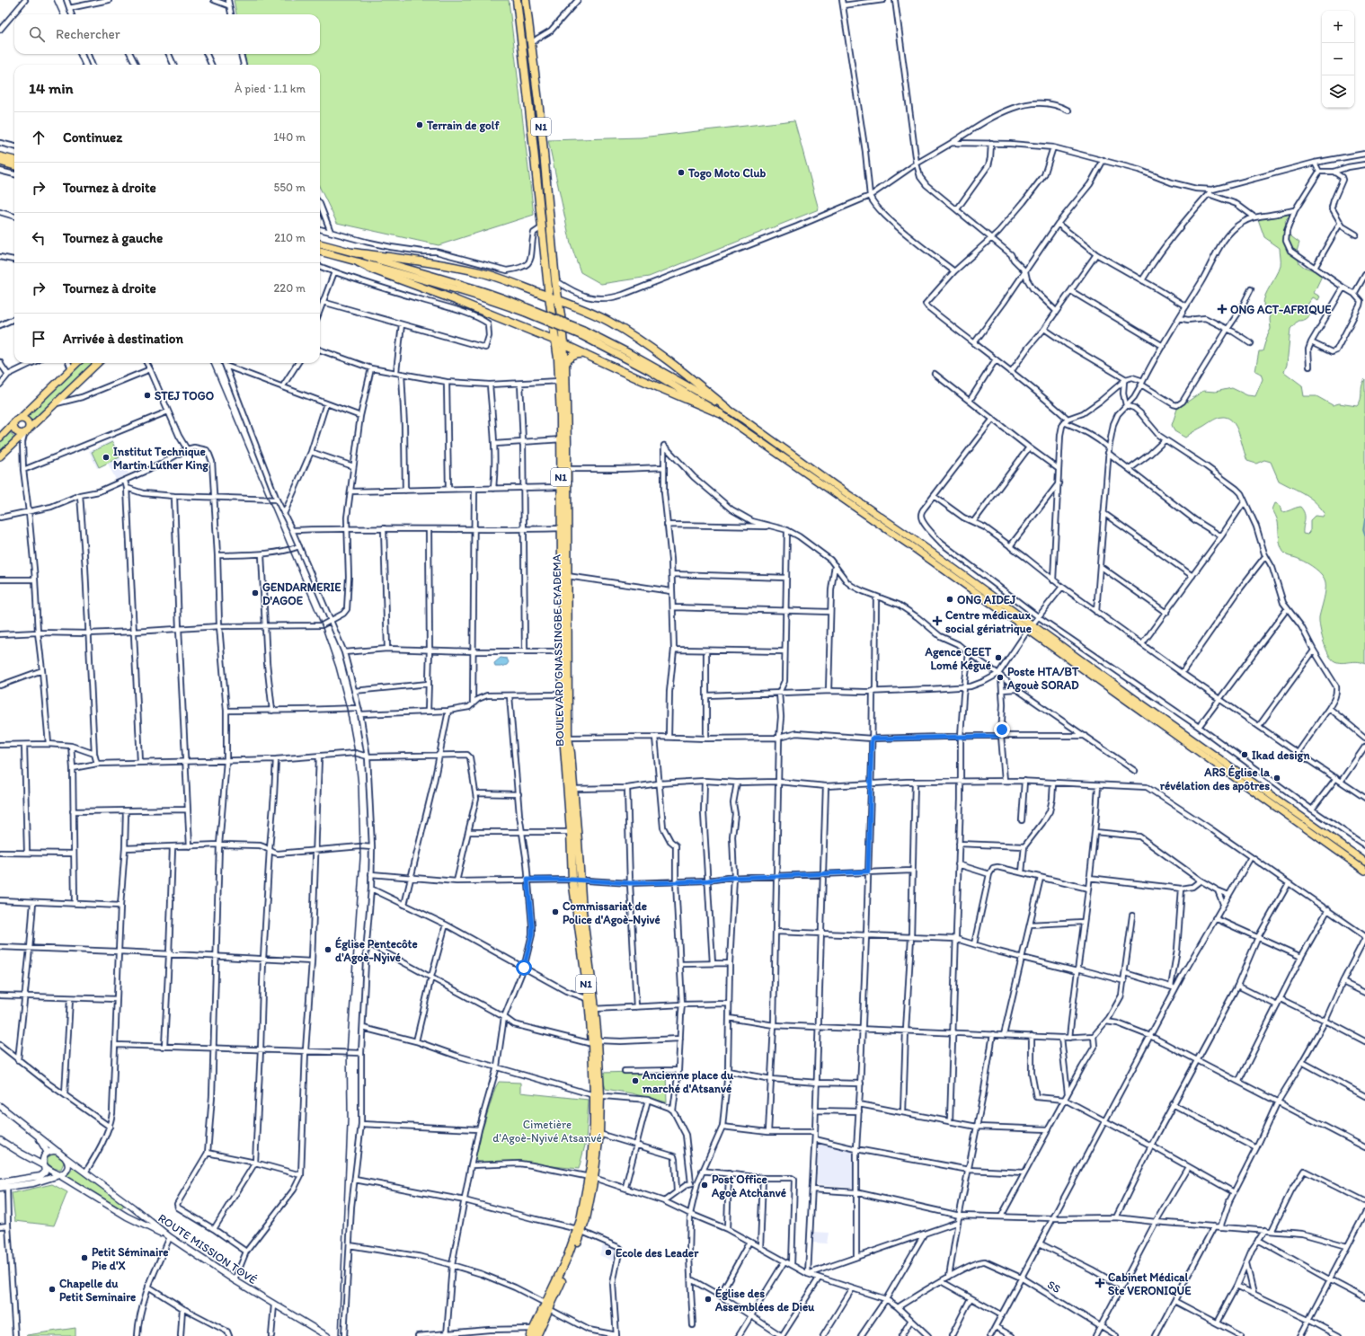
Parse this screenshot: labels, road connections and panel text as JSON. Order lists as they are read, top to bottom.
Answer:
{
  "streets": {
    "highway": ["N1", "BOULEVARD GNASSINGBE EYADEMA"],
    "street": ["ROUTE MISSION TOVÉ", "SS"]
  },
  "crossings": [
    ["N1", "BOULEVARD GNASSINGBE EYADEMA"]
  ],
  "parks": ["Cimetière d'Agoè-Nyivé Atsanvé"],
  "places": {
    "other": [
      "Terrain de golf",
      "Togo Moto Club",
      "STEJ TOGO",
      "Institut Technique Martin Luther King",
      "GENDARMERIE D'AGOE",
      "ONG AIDEJ",
      "Agence CEET Lomé Kégué",
      "Poste HTA/BT Agouè SORAD",
      "Ikad design",
      "ARS Église la révélation des apôtres",
      "Commissariat de Police d'Agoè-Nyivé",
      "Église Pentecôte d'Agoè-Nyivé",
      "Ancienne place du marché d'Atsanvé",
      "Post Office Agoè Atchanvé",
      "Ecole des Leader",
      "Petit Séminaire Pie d'X",
      "Chapelle du Petit Seminaire",
      "Église des Assemblées de Dieu"
    ],
    "health": ["ONG ACT-AFRIQUE", "Centre médicaux social gériatrique", "Cabinet Médical Ste VERONIQUE"]
  },
  "page": {
    "map_buttons": ["+", "−"],
    "search": "Rechercher",
    "heading": ["14 min", "À pied · 1.1 km"],
    "list": [
      ["Continuez", "140 m"],
      ["Tournez à droite", "550 m"],
      ["Tournez à gauche", "210 m"],
      ["Tournez à droite", "220 m"],
      "Arrivée à destination"
    ]
  }
}
